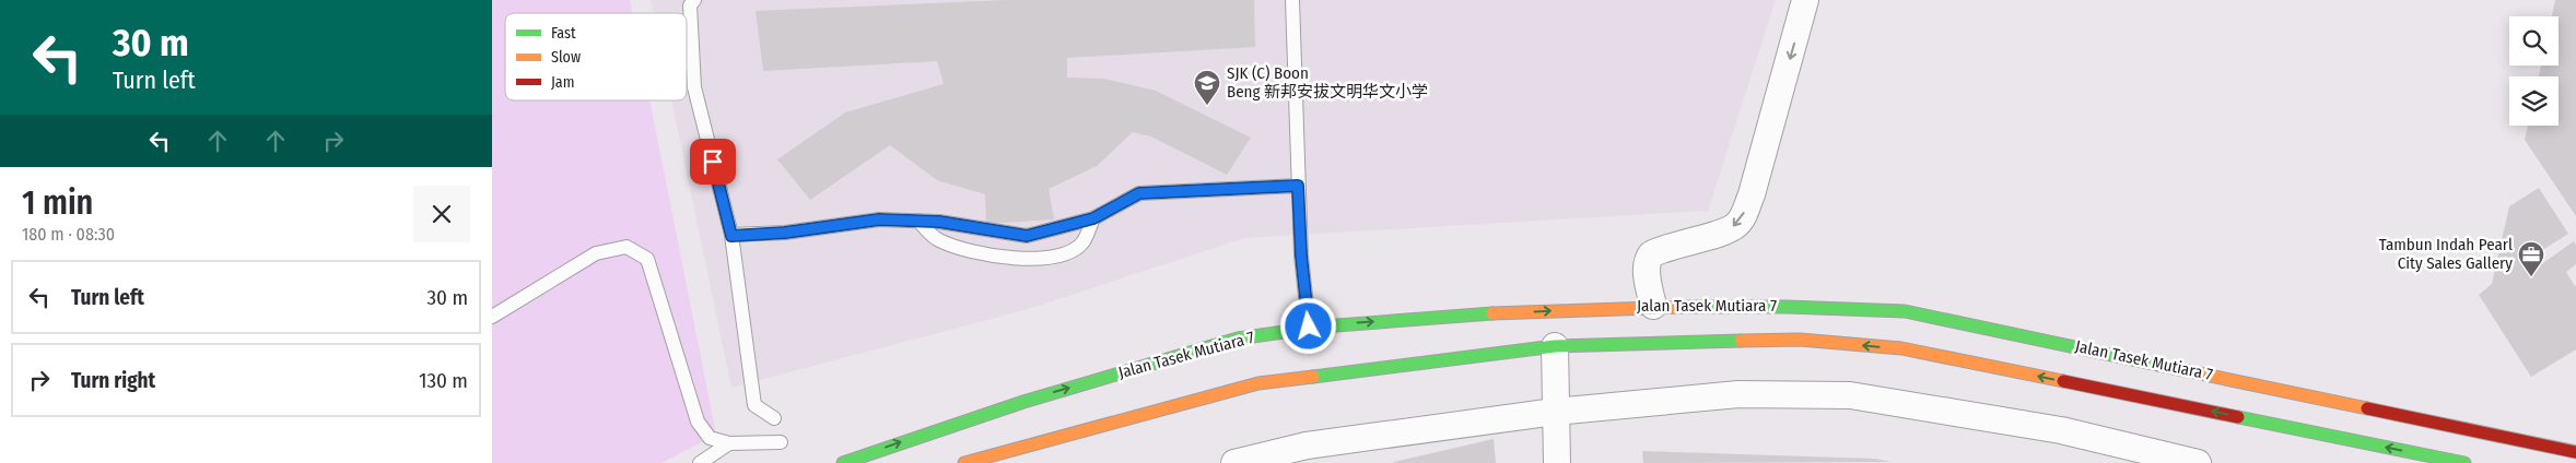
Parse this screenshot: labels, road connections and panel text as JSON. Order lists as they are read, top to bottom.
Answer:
{
  "streets": {
    "street": ["Jalan Tasek Mutiara 7"]
  },
  "places": {
    "school or university": ["SJK (C) Boon Beng 新邦安拔文明华文小学"],
    "office": ["Tambun Indah Pearl City Sales Gallery"]
  },
  "legend": ["Fast", "Slow", "Jam"],
  "page": {
    "turn": ["30 m", "Turn left"],
    "heading": ["1 min", "180 m · 08:30"],
    "list": [
      {
        "name": "Turn left",
        "value": "30 m"
      },
      {
        "name": "Turn right",
        "value": "130 m"
      }
    ]
  }
}
